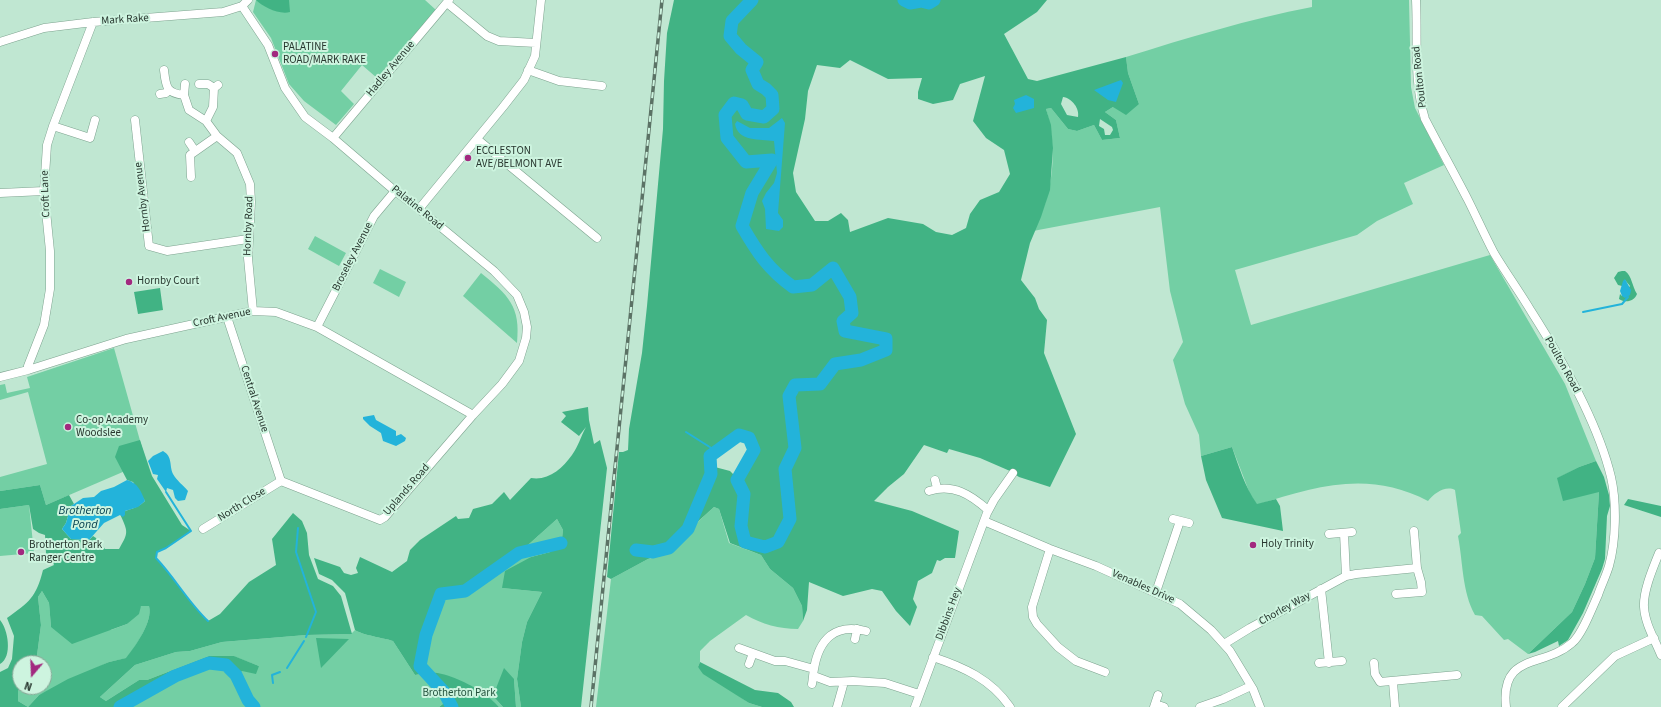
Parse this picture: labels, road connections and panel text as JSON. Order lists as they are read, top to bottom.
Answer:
{
  "streets": {
    "street": [
      "Mark Rake",
      "Hadley Avenue",
      "Poulton Road",
      "Croft Lane",
      "Hornby Avenue",
      "Palatine Road",
      "Hornby Road",
      "Broseley Avenue",
      "Croft Avenue",
      "Central Avenue",
      "Uplands Road",
      "North Close",
      "Venables Drive",
      "Chorley Way",
      "Dibbins Hey"
    ]
  },
  "crossings": [
    ["Mark Rake", "Croft Lane"],
    ["Mark Rake", "Palatine Road"],
    ["Hadley Avenue", "Palatine Road"],
    ["Croft Lane", "Croft Avenue"],
    ["Hornby Avenue", "Hornby Road"],
    ["Palatine Road", "Broseley Avenue"],
    ["Palatine Road", "Croft Avenue"],
    ["Palatine Road", "Uplands Road"],
    ["Hornby Road", "Croft Avenue"],
    ["Broseley Avenue", "Croft Avenue"],
    ["Croft Avenue", "Central Avenue"],
    ["Croft Avenue", "Uplands Road"],
    ["Central Avenue", "Uplands Road"],
    ["Central Avenue", "North Close"],
    ["Uplands Road", "North Close"],
    ["Venables Drive", "Chorley Way"],
    ["Venables Drive", "Dibbins Hey"]
  ],
  "water": ["Brotherton Pond"],
  "parks": ["Brotherton Park"],
  "places": [
    "PALATINE ROAD/MARK RAKE",
    "ECCLESTON AVE/BELMONT AVE",
    "Hornby Court",
    "Co-op Academy Woodslee",
    "Holy Trinity",
    "Brotherton Park Ranger Centre"
  ],
  "north": "bottom"
}
